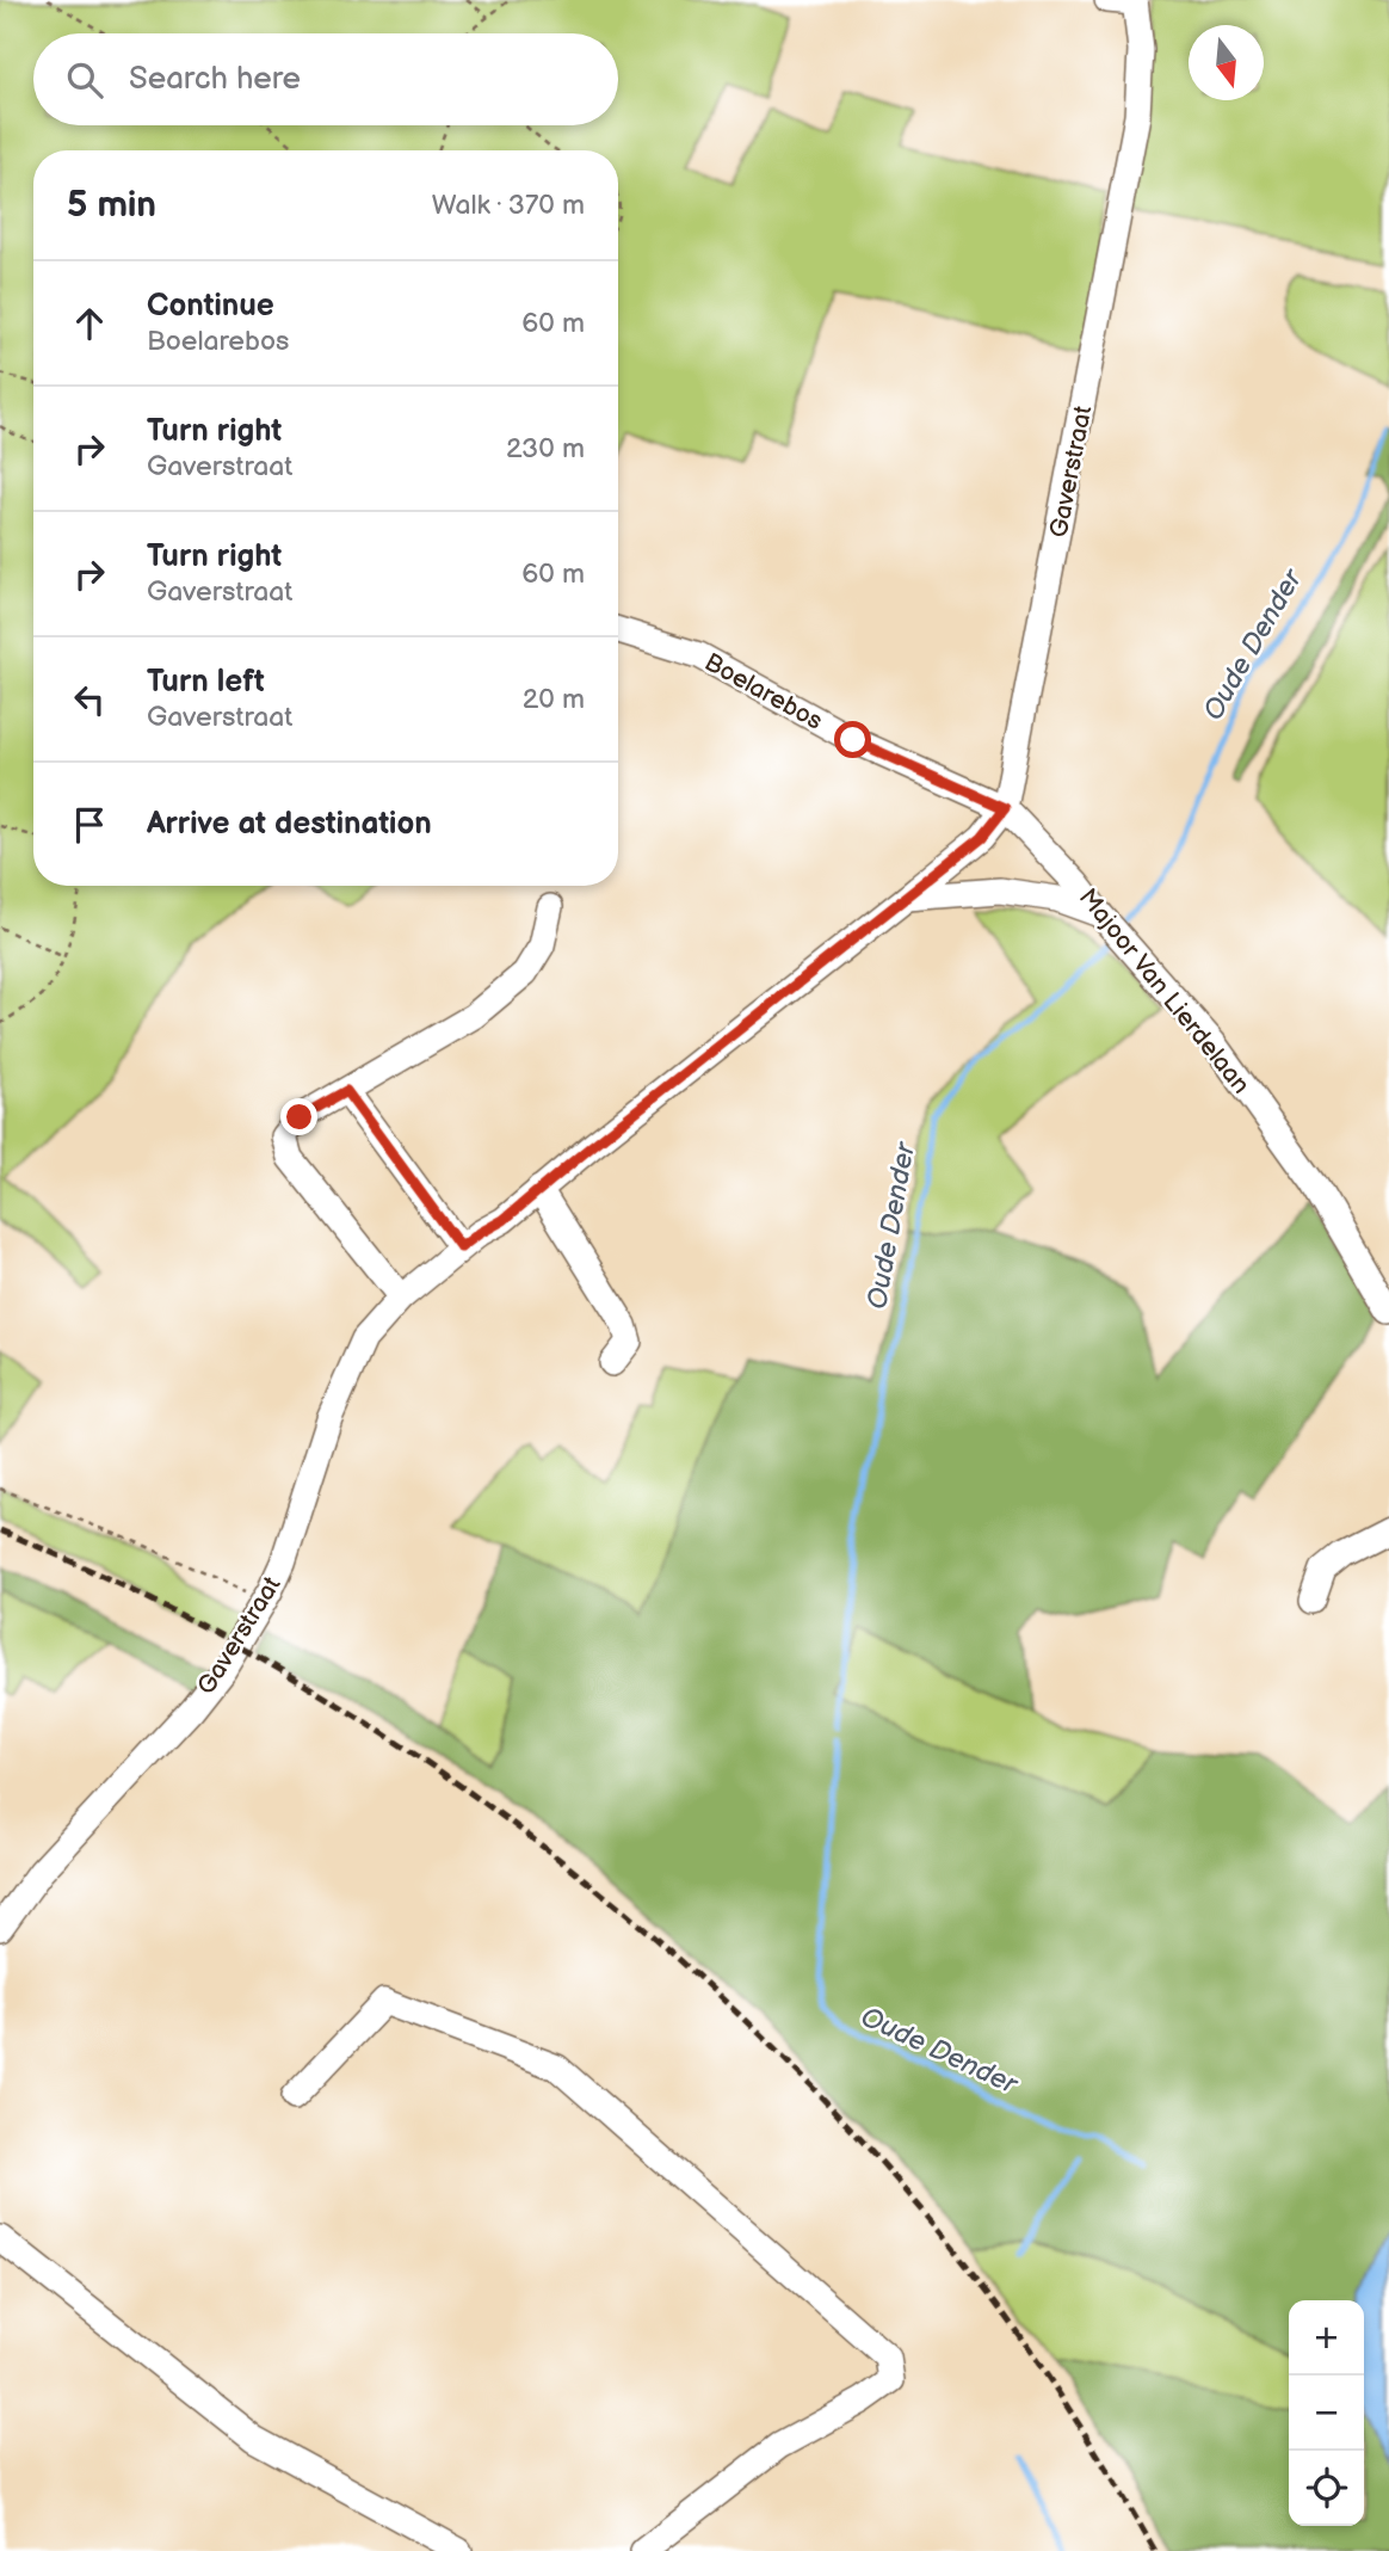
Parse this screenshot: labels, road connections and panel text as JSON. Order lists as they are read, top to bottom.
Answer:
{
  "streets": {
    "street": ["Gaverstraat", "Boelarebos", "Majoor Van Lierdelaan"]
  },
  "crossings": [
    ["Gaverstraat", "Boelarebos"],
    ["Gaverstraat", "Majoor Van Lierdelaan"],
    ["Boelarebos", "Majoor Van Lierdelaan"]
  ],
  "water": ["Oude Dender"],
  "north": "bottom",
  "page": {
    "search": "Search here",
    "heading": ["5 min", "Walk · 370 m"],
    "list": [
      ["Continue", "Boelarebos", "60 m"],
      ["Turn right", "Gaverstraat", "230 m"],
      ["Turn right", "Gaverstraat", "60 m"],
      ["Turn left", "Gaverstraat", "20 m"],
      "Arrive at destination"
    ],
    "map_buttons": ["+", "−"]
  }
}
